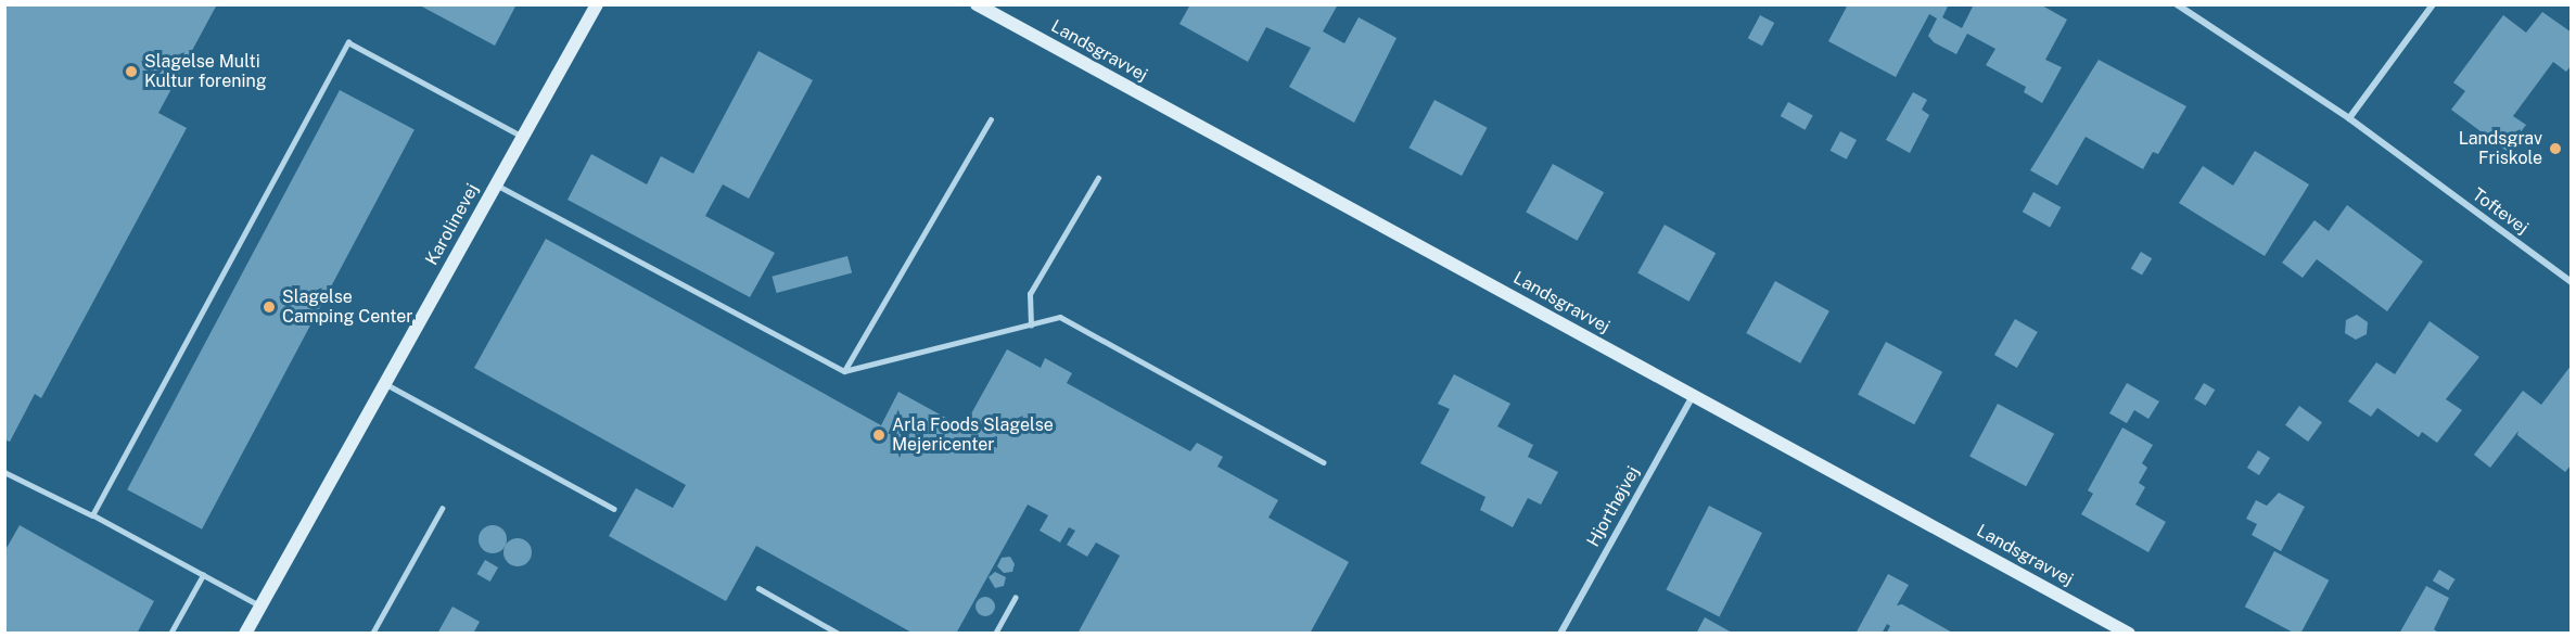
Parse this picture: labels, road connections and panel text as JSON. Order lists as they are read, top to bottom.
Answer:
{
  "streets": {
    "street": [
      "Landsgravvej",
      "Toftevej",
      "Karolinevej",
      "Hjorthøjvej"
    ]
  },
  "crossings": [
    ["Landsgravvej", "Hjorthøjvej"]
  ],
  "places": [
    "Slagelse Multi Kultur forening",
    "Landsgrav Friskole",
    "Slagelse Camping Center",
    "Arla Foods Slagelse Mejericenter"
  ]
}
